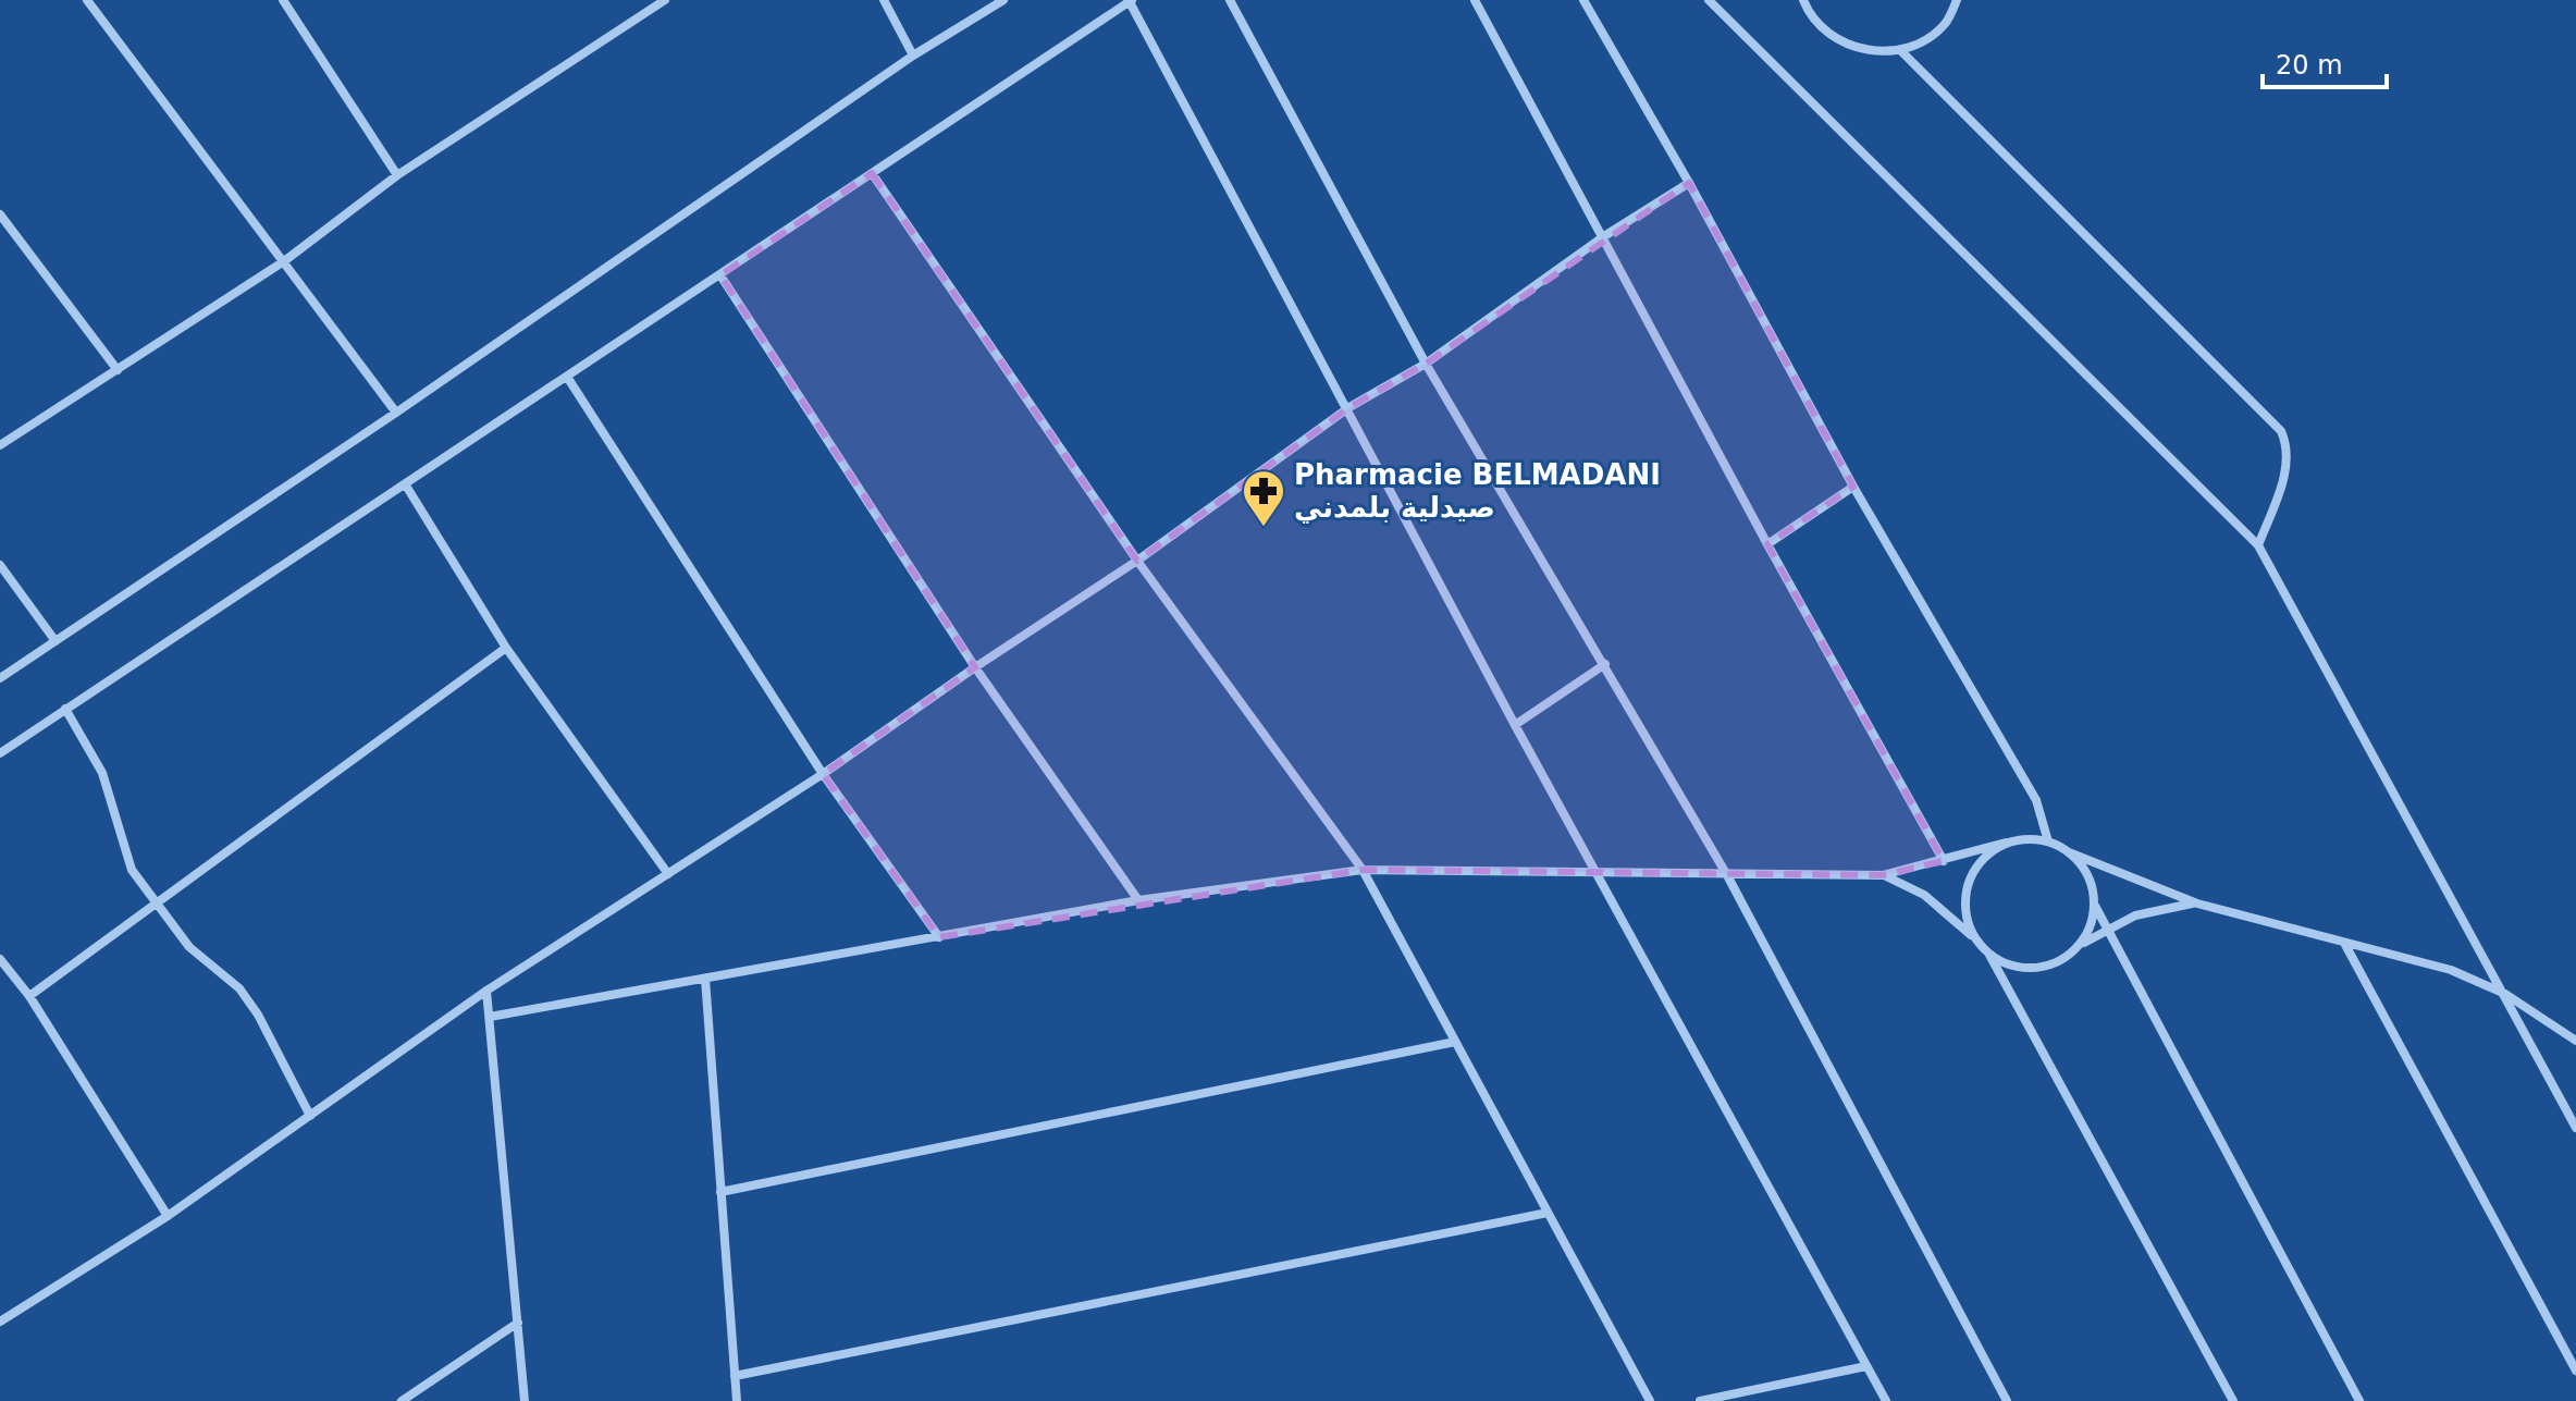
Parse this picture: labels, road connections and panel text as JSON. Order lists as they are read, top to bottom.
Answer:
{
  "places": {
    "pharmacy": ["Pharmacie BELMADANI صيدلية بلمدني"]
  },
  "scale_bar": "20 m"
}
